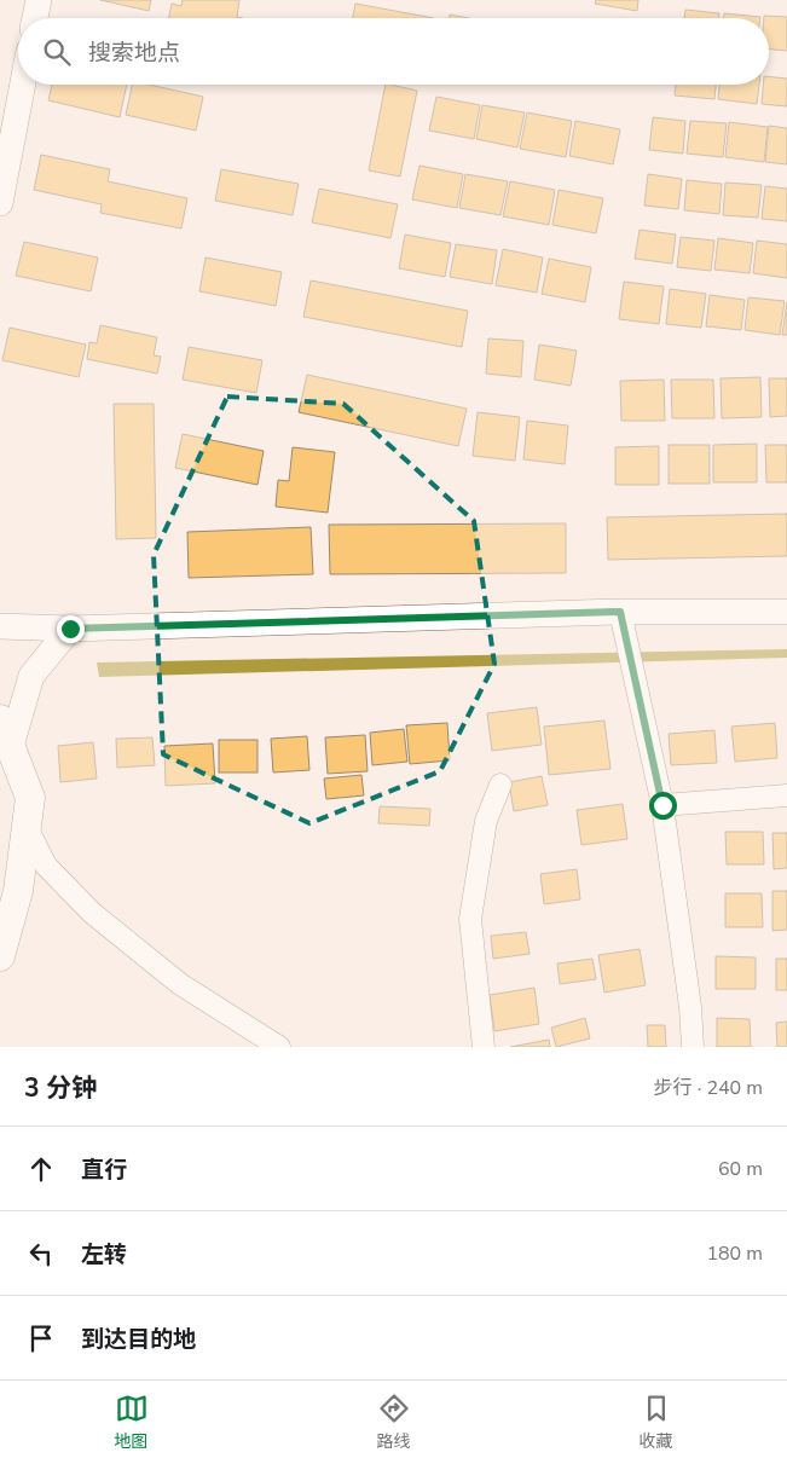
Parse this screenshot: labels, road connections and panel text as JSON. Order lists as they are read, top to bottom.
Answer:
{
  "page": {
    "search": "搜索地点",
    "heading": ["3 分钟", "步行 · 240 m"],
    "list": [
      ["直行", "60 m"],
      ["左转", "180 m"],
      "到达目的地"
    ],
    "nav": ["地图", "路线", "收藏"]
  }
}
